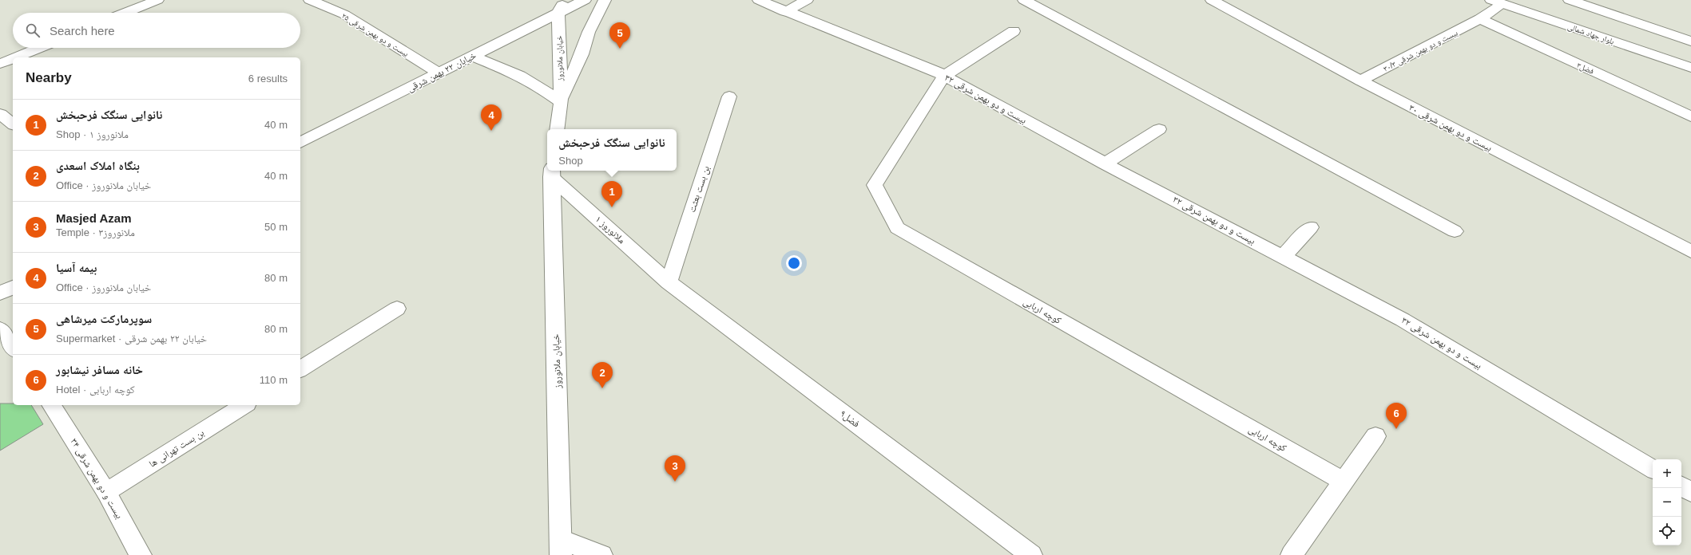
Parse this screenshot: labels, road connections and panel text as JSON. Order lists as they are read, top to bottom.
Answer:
{
  "streets": {
    "street": [
      "بلوار جهاد شمالی",
      "بیست و دو بهمن شرقی ۲۵",
      "بیست و دو بهمن شرقی ۳۰/۳",
      "خیابان ملانوروز",
      "فضل۳",
      "خیابان ۲۲ بهمن شرقی",
      "بیست و دو بهمن شرقی ۳۲",
      "بیست و دو بهمن شرقی ۳۰",
      "بن بست بعثت",
      "ملانوروز ۱",
      "کوچه اربابی",
      "فضل۹",
      "بن بست تهرانی ها",
      "بیست و دو بهمن شرقی ۳۴"
    ]
  },
  "crossings": [
    ["بلوار جهاد شمالی", "بیست و دو بهمن شرقی ۳۰/۳"],
    ["بیست و دو بهمن شرقی ۲۵", "خیابان ۲۲ بهمن شرقی"],
    ["بیست و دو بهمن شرقی ۳۰/۳", "فضل۳"],
    ["بیست و دو بهمن شرقی ۳۰/۳", "بیست و دو بهمن شرقی ۳۰"],
    ["خیابان ملانوروز", "خیابان ۲۲ بهمن شرقی"],
    ["خیابان ملانوروز", "ملانوروز ۱"],
    ["بیست و دو بهمن شرقی ۳۲", "کوچه اربابی"],
    ["بن بست بعثت", "ملانوروز ۱"],
    ["بن بست بعثت", "فضل۹"],
    ["ملانوروز ۱", "فضل۹"],
    ["بن بست تهرانی ها", "بیست و دو بهمن شرقی ۳۴"]
  ],
  "page": {
    "search": "Search here",
    "pins": [
      "5",
      "4",
      "1",
      "2",
      "6",
      "3"
    ],
    "heading": ["Nearby", "6 results"],
    "list": [
      {
        "mark": "1",
        "name": "نانوایی سنگک فرحبخش",
        "note": "Shop · ملانوروز ۱",
        "value": "40 m"
      },
      {
        "mark": "2",
        "name": "بنگاه املاک اسعدی",
        "note": "Office · خیابان ملانوروز",
        "value": "40 m"
      },
      {
        "mark": "3",
        "name": "Masjed Azam",
        "note": "Temple · ملانوروز۳",
        "value": "50 m"
      },
      {
        "mark": "4",
        "name": "بیمه آسیا",
        "note": "Office · خیابان ملانوروز",
        "value": "80 m"
      },
      {
        "mark": "5",
        "name": "سوپرمارکت میرشاهی",
        "note": "Supermarket · خیابان ۲۲ بهمن شرقی",
        "value": "80 m"
      },
      {
        "mark": "6",
        "name": "خانه مسافر نیشابور",
        "note": "Hotel · کوچه اربابی",
        "value": "110 m"
      }
    ],
    "popup": ["نانوایی سنگک فرحبخش", "Shop"],
    "map_buttons": ["+", "−"]
  }
}
